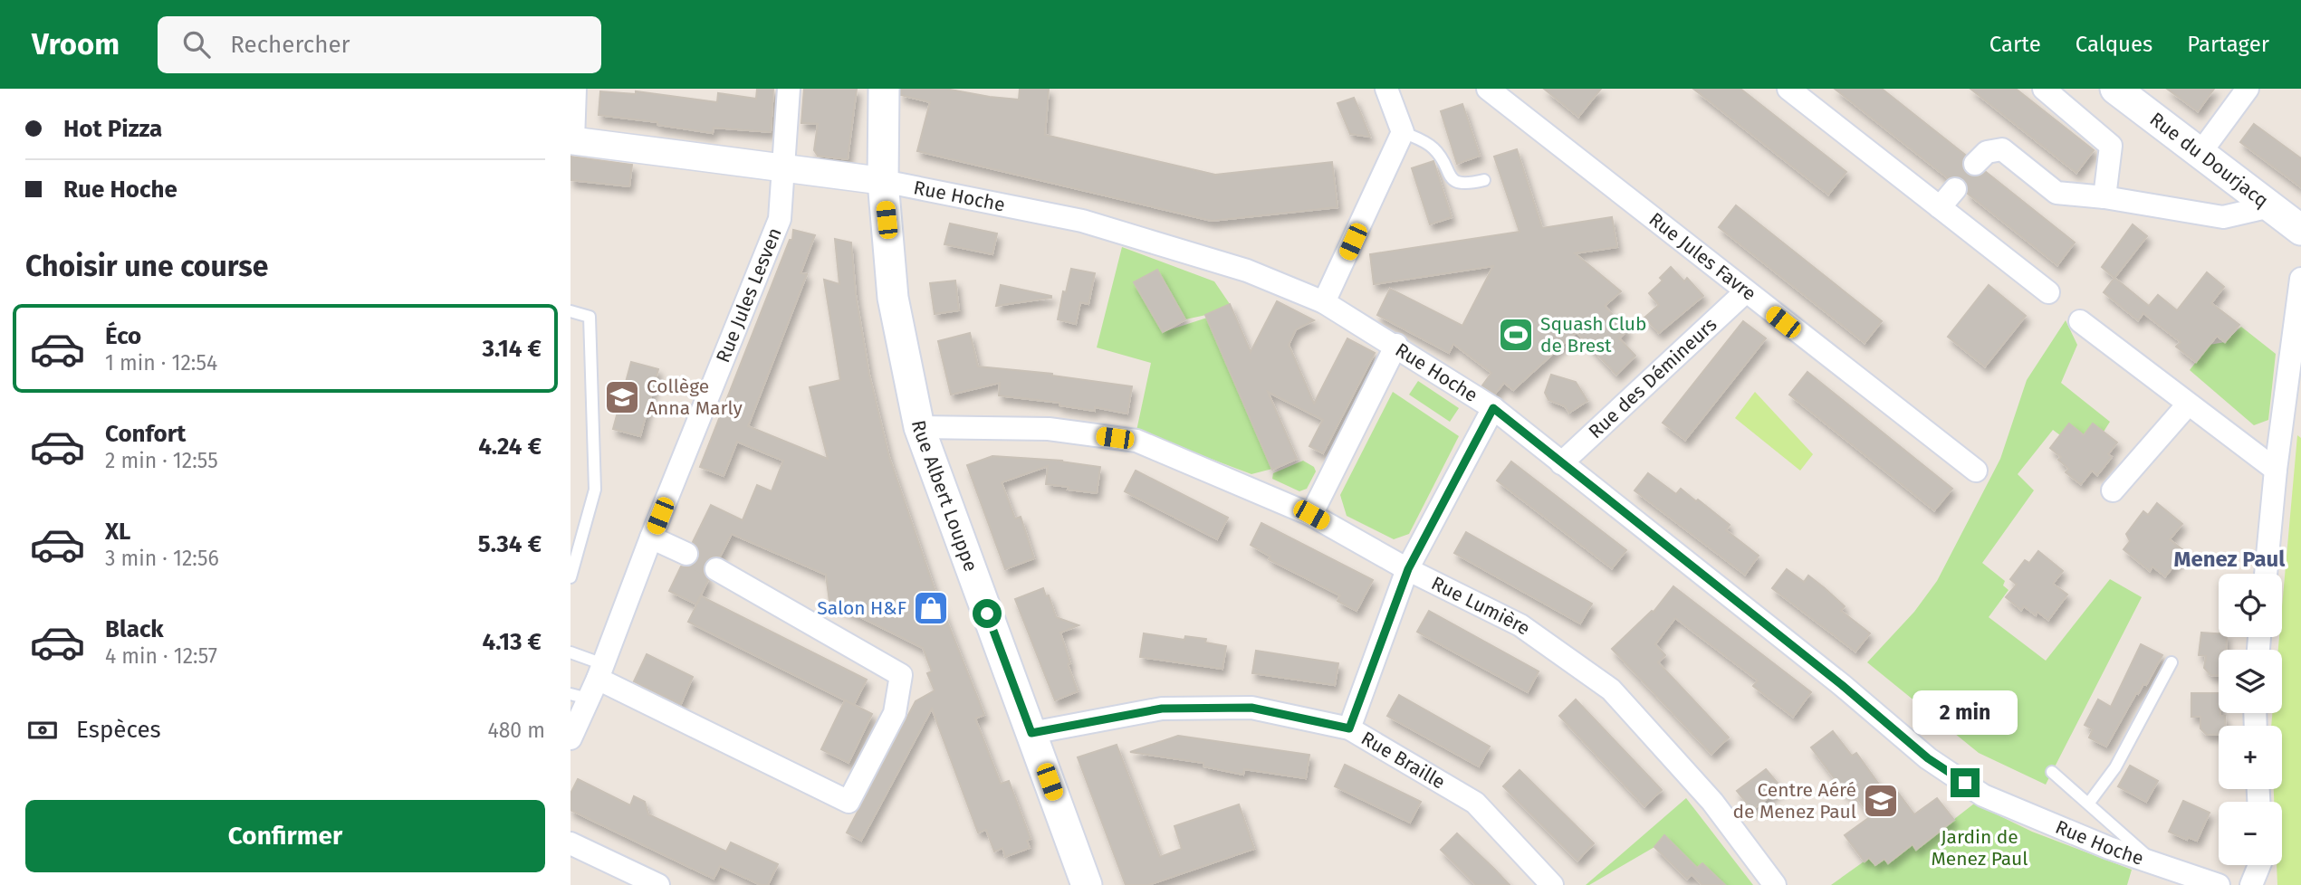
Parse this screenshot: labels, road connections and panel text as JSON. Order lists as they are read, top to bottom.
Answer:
{
  "streets": {
    "main road": ["Rue du Dourjacq", "Rue Albert Louppe"],
    "street": [
      "Rue Hoche",
      "Rue Jules Favre",
      "Rue Jules Lesven",
      "Rue des Démineurs",
      "Rue Lumière",
      "Rue Braille"
    ]
  },
  "crossings": [
    ["Rue Hoche", "Rue Jules Lesven"],
    ["Rue Hoche", "Rue des Démineurs"],
    ["Rue Hoche", "Rue Albert Louppe"],
    ["Rue Jules Favre", "Rue des Démineurs"],
    ["Rue Albert Louppe", "Rue Lumière"],
    ["Rue Albert Louppe", "Rue Braille"]
  ],
  "districts": ["Menez Paul"],
  "parks": ["Jardin de Menez Paul"],
  "places": {
    "sports": ["Squash Club de Brest"],
    "school or university": ["Collège Anna Marly", "Centre Aéré de Menez Paul"],
    "shop": ["Salon H&F"]
  },
  "page": {
    "header": "Vroom",
    "search": "Rechercher",
    "nav": ["Carte", "Calques", "Partager"],
    "banner": ["Hot Pizza", "Rue Hoche"],
    "heading": "Choisir une course",
    "list": [
      {
        "name": "Éco",
        "note": "1 min · 12:54",
        "value": "3.14 €"
      },
      {
        "name": "Confort",
        "note": "2 min · 12:55",
        "value": "4.24 €"
      },
      {
        "name": "XL",
        "note": "3 min · 12:56",
        "value": "5.34 €"
      },
      {
        "name": "Black",
        "note": "4 min · 12:57",
        "value": "4.13 €"
      }
    ],
    "map_buttons": ["+", "−"],
    "bubble": "2 min",
    "pay": ["Espèces", "480 m"],
    "buttons": "Confirmer"
  }
}
